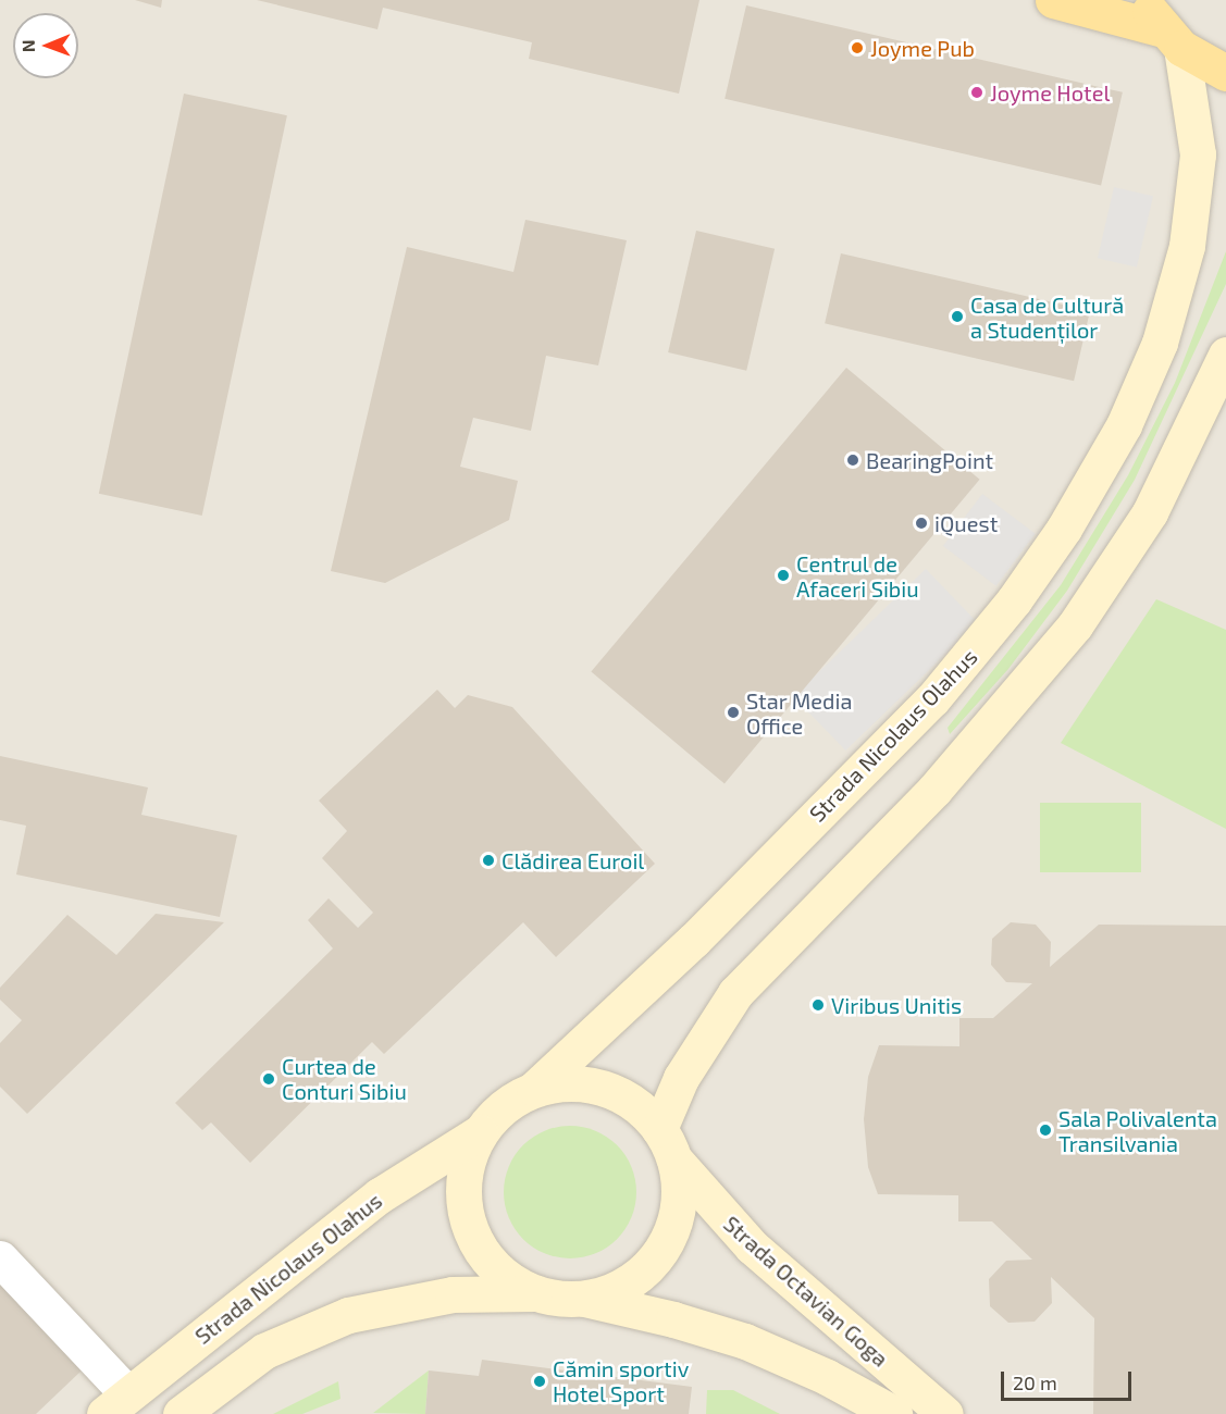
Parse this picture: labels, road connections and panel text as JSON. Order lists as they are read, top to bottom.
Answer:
{
  "streets": {
    "main road": ["Strada Nicolaus Olahus", "Strada Octavian Goga"]
  },
  "crossings": [
    ["Strada Nicolaus Olahus", "Strada Octavian Goga"]
  ],
  "places": [
    "Joyme Pub",
    "Joyme Hotel",
    "Casa de Cultură a Studenților",
    "BearingPoint",
    "iQuest",
    "Centrul de Afaceri Sibiu",
    "Star Media Office",
    "Clădirea Euroil",
    "Viribus Unitis",
    "Curtea de Conturi Sibiu",
    "Sala Polivalenta Transilvania",
    "Cămin sportiv Hotel Sport"
  ],
  "scale_bar": "20 m",
  "north": "left"
}
